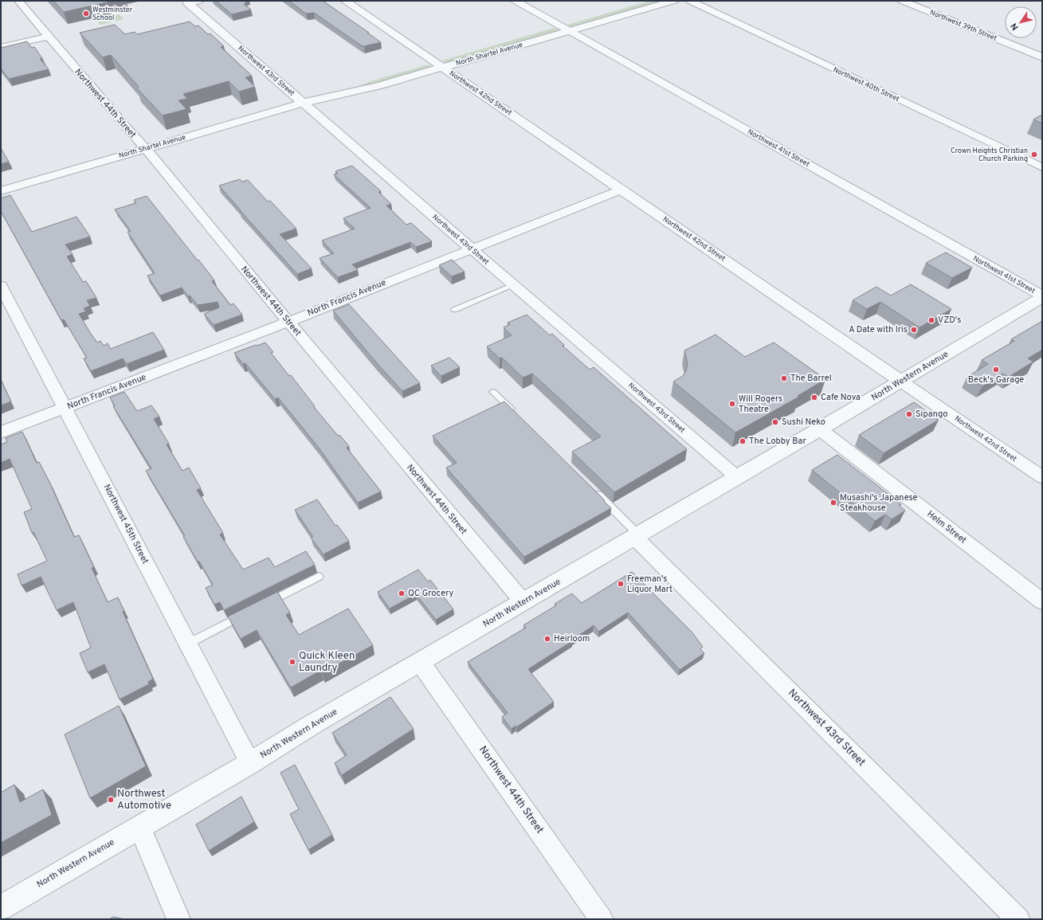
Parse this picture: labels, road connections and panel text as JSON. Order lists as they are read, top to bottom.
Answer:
{
  "streets": {
    "street": [
      "Northwest 39th Street",
      "North Shartel Avenue",
      "Northwest 43rd Street",
      "Northwest 40th Street",
      "Northwest 42nd Street",
      "Northwest 44th Street",
      "Northwest 41st Street",
      "North Francis Avenue",
      "North Western Avenue",
      "Northwest 45th Street",
      "Helm Street"
    ]
  },
  "crossings": [
    ["North Shartel Avenue", "Northwest 43rd Street"],
    ["North Shartel Avenue", "Northwest 42nd Street"],
    ["North Shartel Avenue", "Northwest 44th Street"],
    ["North Shartel Avenue", "Northwest 41st Street"],
    ["Northwest 43rd Street", "North Francis Avenue"],
    ["Northwest 43rd Street", "North Western Avenue"],
    ["Northwest 42nd Street", "North Francis Avenue"],
    ["Northwest 42nd Street", "North Western Avenue"],
    ["Northwest 44th Street", "North Francis Avenue"],
    ["Northwest 44th Street", "North Western Avenue"],
    ["Northwest 41st Street", "North Western Avenue"],
    ["North Francis Avenue", "Northwest 45th Street"],
    ["North Western Avenue", "Northwest 45th Street"],
    ["North Western Avenue", "Helm Street"]
  ],
  "places": [
    "Westminster School",
    "Crown Heights Christian Church Parking",
    "VZD's",
    "A Date with Iris",
    "Beck's Garage",
    "The Barrel",
    "Cafe Nova",
    "Will Rogers Theatre",
    "Sipango",
    "Sushi Neko",
    "The Lobby Bar",
    "Musashi's Japanese Steakhouse",
    "Freeman's Liquor Mart",
    "QC Grocery",
    "Heirloom",
    "Quick Kleen Laundry",
    "Northwest Automotive"
  ],
  "north": "bottom left"
}
